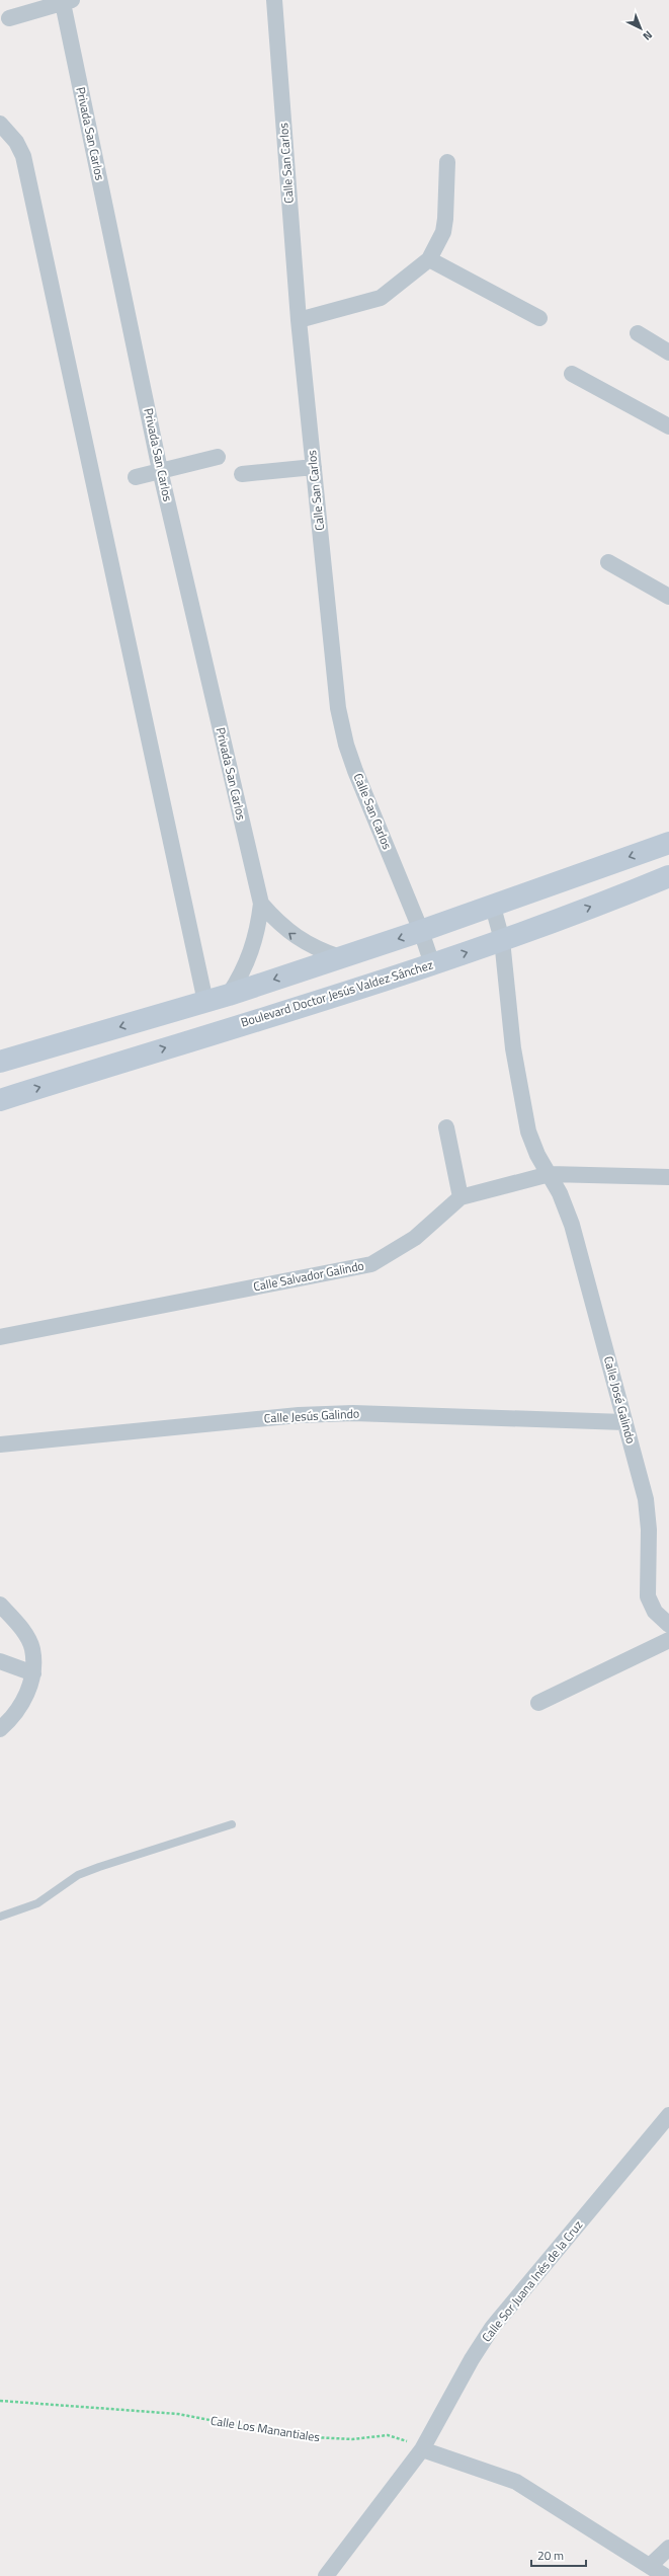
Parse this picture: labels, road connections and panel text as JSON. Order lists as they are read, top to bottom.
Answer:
{
  "streets": {
    "main road": ["Boulevard Doctor Jesús Valdez Sánchez"],
    "street": [
      "Privada San Carlos",
      "Calle San Carlos",
      "Calle Salvador Galindo",
      "Calle José Galindo",
      "Calle Jesús Galindo",
      "Calle Sor Juana Inés de la Cruz"
    ],
    "path": ["Calle Los Manantiales"]
  },
  "crossings": [
    ["Calle San Carlos", "Boulevard Doctor Jesús Valdez Sánchez"],
    ["Boulevard Doctor Jesús Valdez Sánchez", "Calle José Galindo"],
    ["Calle Salvador Galindo", "Calle José Galindo"],
    ["Calle José Galindo", "Calle Jesús Galindo"],
    ["Calle Sor Juana Inés de la Cruz", "Calle Los Manantiales"]
  ],
  "scale_bar": "20 m",
  "north": "bottom right"
}
